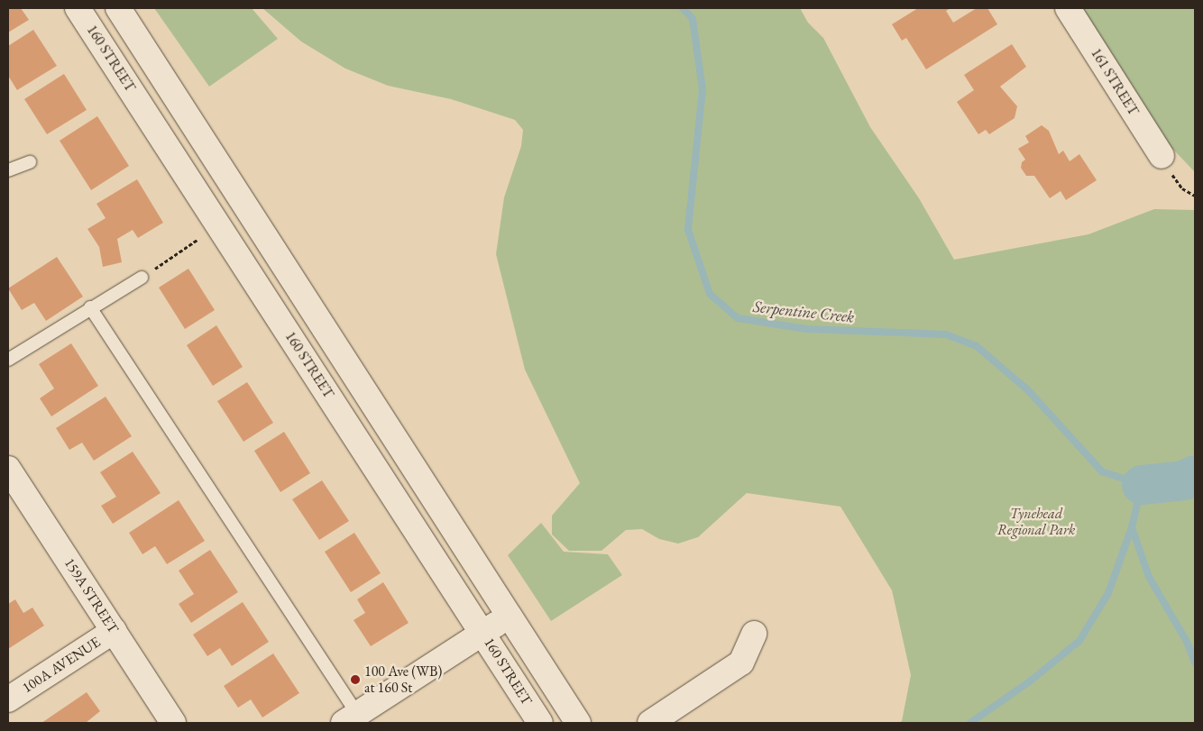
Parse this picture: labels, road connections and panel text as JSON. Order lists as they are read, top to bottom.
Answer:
{
  "streets": {
    "main road": [
      "160 STREET",
      "161 STREET",
      "159A STREET",
      "100A AVENUE"
    ]
  },
  "crossings": [
    ["159A STREET", "100A AVENUE"]
  ],
  "water": ["Serpentine Creek"],
  "parks": ["Tynehead Regional Park"],
  "places": ["100 Ave (WB) at 160 St"]
}
